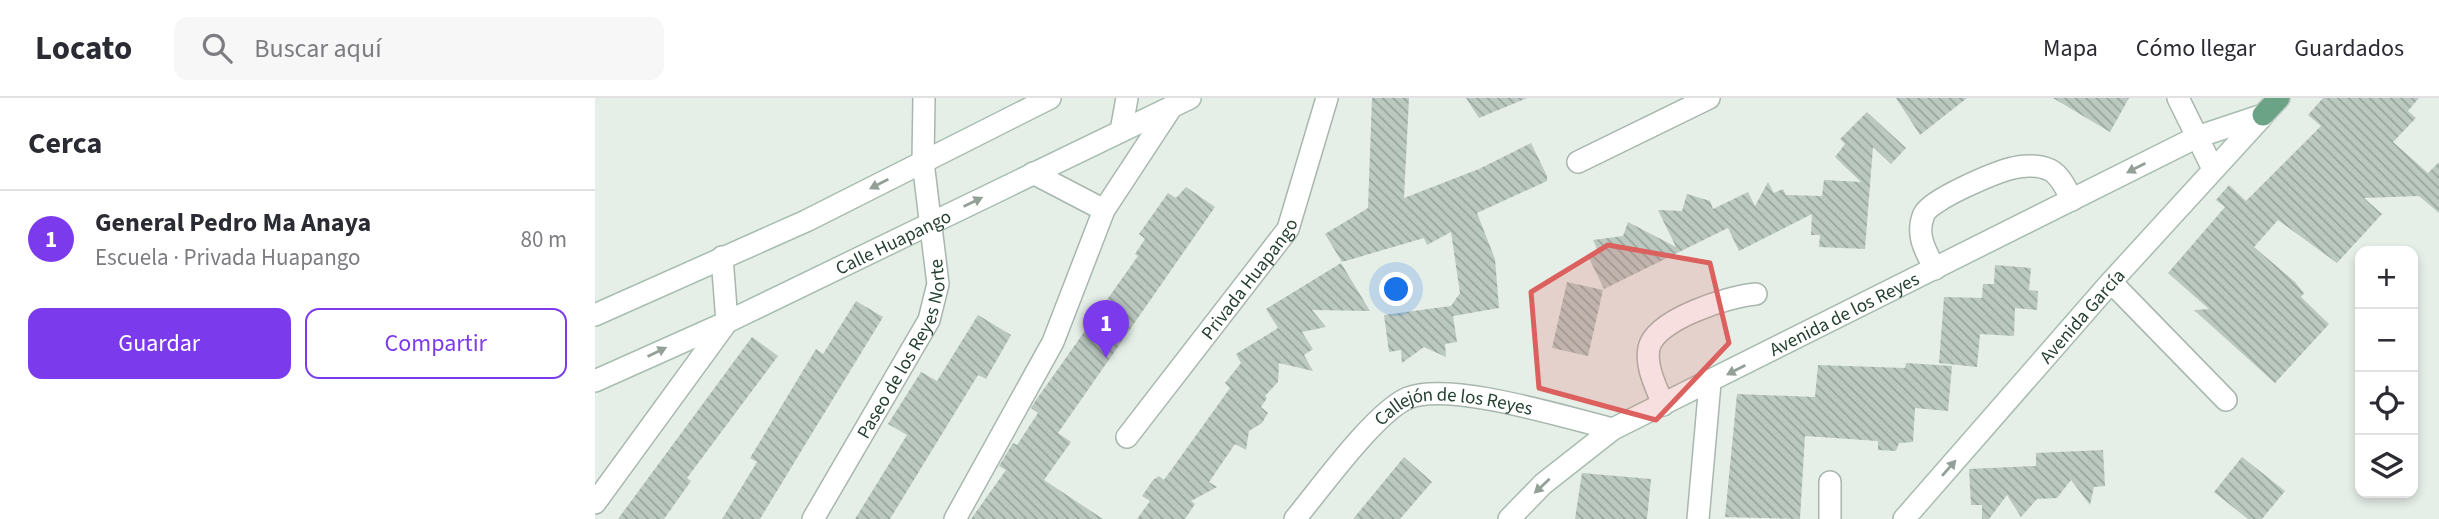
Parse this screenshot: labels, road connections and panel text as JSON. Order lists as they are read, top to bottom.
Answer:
{
  "streets": {
    "main road": ["Avenida García"],
    "street": [
      "Calle Huapango",
      "Privada Huapango",
      "Avenida de los Reyes",
      "Paseo de los Reyes Norte",
      "Callejón de los Reyes"
    ]
  },
  "crossings": [
    ["Calle Huapango", "Paseo de los Reyes Norte"],
    ["Avenida de los Reyes", "Avenida García"],
    ["Avenida de los Reyes", "Callejón de los Reyes"]
  ],
  "one_way": ["Avenida de los Reyes", "Avenida García"],
  "page": {
    "header": "Locato",
    "search": "Buscar aquí",
    "nav": ["Mapa", "Cómo llegar", "Guardados"],
    "heading": "Cerca",
    "list": [
      {
        "mark": "1",
        "name": "General Pedro Ma Anaya",
        "note": "Escuela · Privada Huapango",
        "value": "80 m"
      }
    ],
    "map_buttons": ["+", "−"],
    "buttons": ["Guardar", "Compartir"],
    "pins": "1"
  }
}
